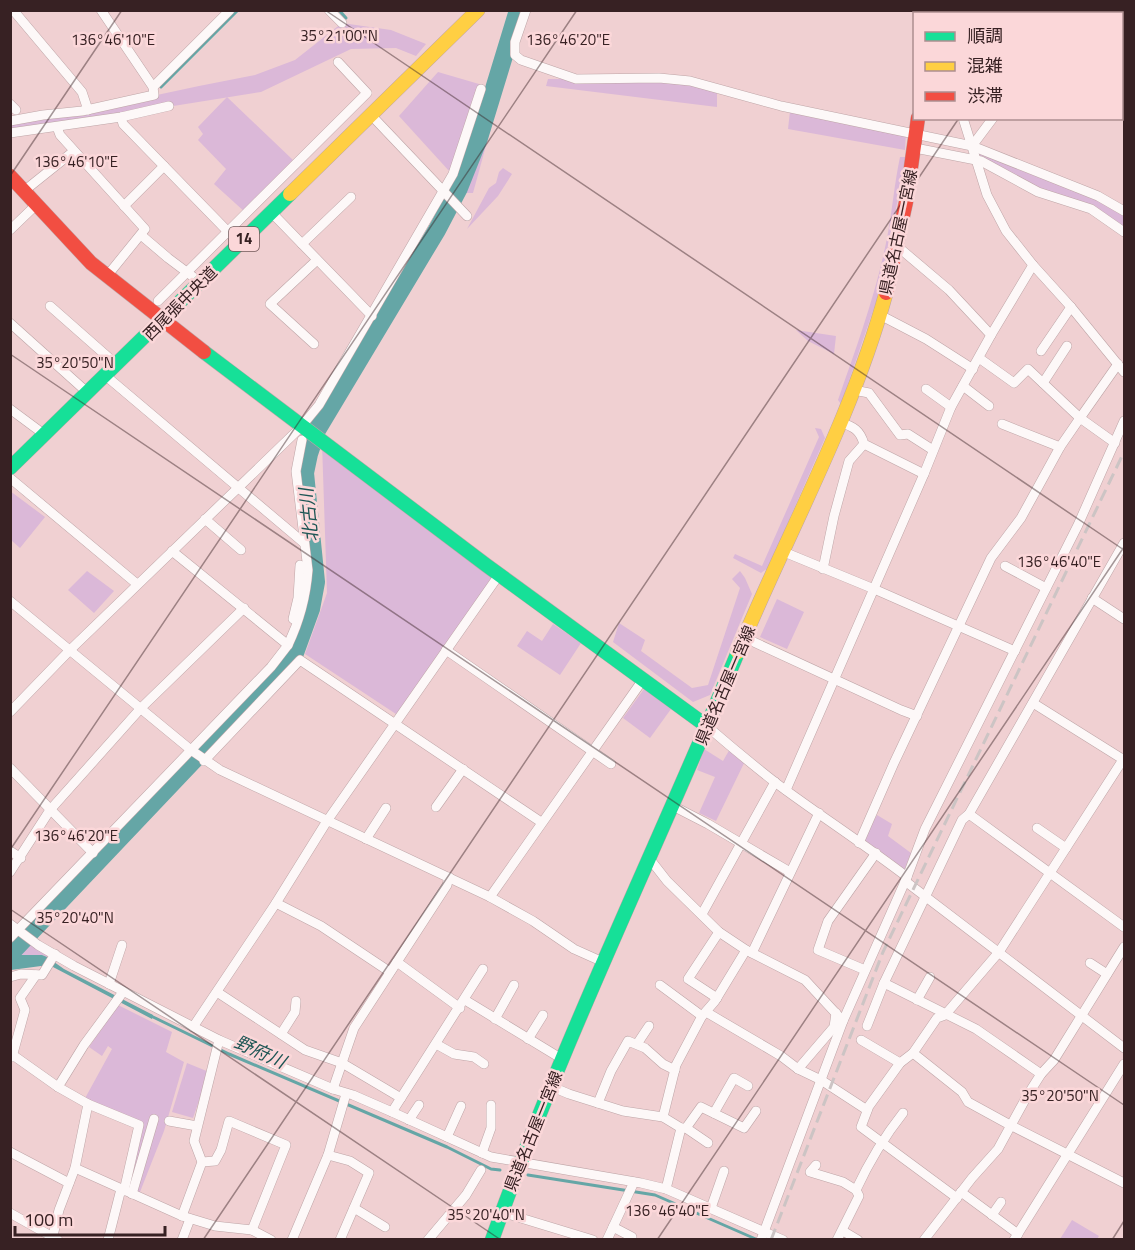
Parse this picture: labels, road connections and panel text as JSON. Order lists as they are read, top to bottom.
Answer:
{
  "streets": {
    "main road": ["県道名古屋一宮線", "14", "西尾張中央道"]
  },
  "water": ["北古川", "野府川"],
  "legend": ["順調", "混雑", "渋滞"],
  "scale_bar": "100 m",
  "coordinates": [
    "35°21'00\"N",
    "136°46'10\"E",
    "136°46'20\"E",
    "35°20'50\"N",
    "136°46'40\"E",
    "35°20'40\"N"
  ]
}
